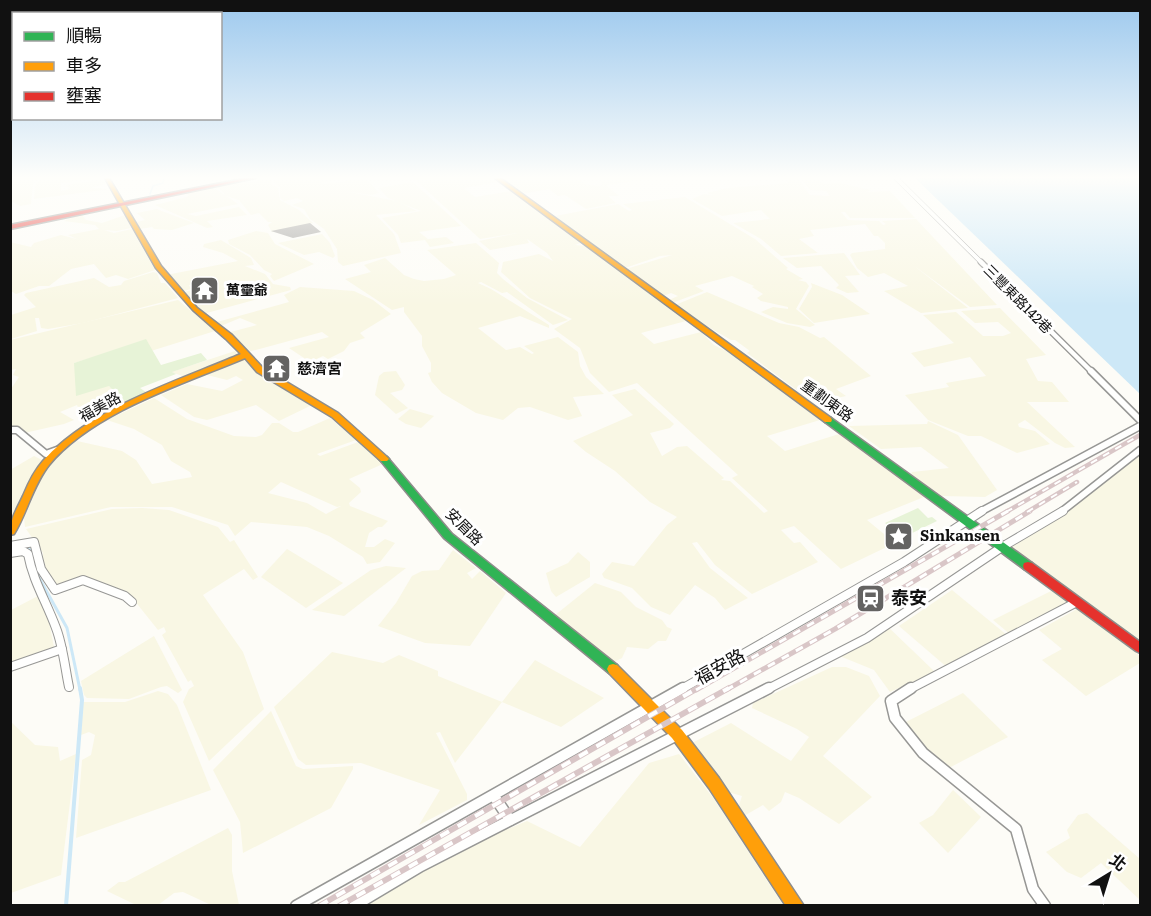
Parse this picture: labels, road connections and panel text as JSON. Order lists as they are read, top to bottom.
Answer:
{
  "streets": {
    "street": [
      "三豐東路142巷",
      "重劃東路",
      "福美路",
      "安眉路",
      "福安路"
    ]
  },
  "crossings": [
    ["重劃東路", "福安路"],
    ["福美路", "安眉路"],
    ["安眉路", "福安路"]
  ],
  "places": {
    "temple": ["萬𤫊爺", "慈濟宮"],
    "place": ["Sinkansen"],
    "station": ["泰安"]
  },
  "legend": ["順暢", "車多", "壅塞"],
  "north": "top right"
}
